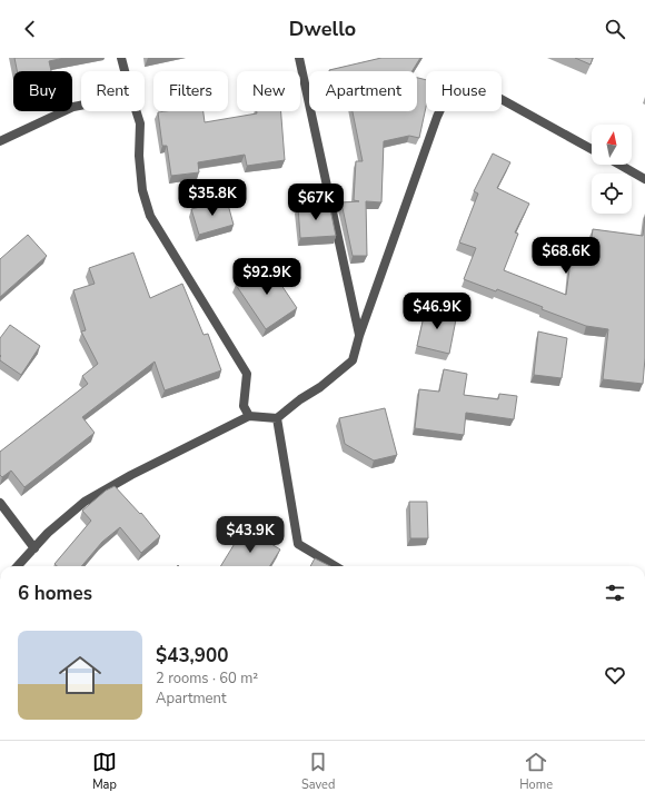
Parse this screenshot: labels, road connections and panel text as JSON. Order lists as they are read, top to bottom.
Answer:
{
  "north": "top",
  "page": {
    "header": "Dwello",
    "chip": [
      "Buy",
      "Rent",
      "Filters",
      "New",
      "Apartment",
      "House"
    ],
    "price": [
      "$35.8K",
      "$67K",
      "$68.6K",
      "$92.9K",
      "$46.9K",
      "$43.9K"
    ],
    "heading": "6 homes",
    "list": [
      {
        "name": "$43,900",
        "note": "2 rooms · 60 m² · Apartment"
      }
    ],
    "tabs": ["Map", "Saved", "Home"]
  }
}
